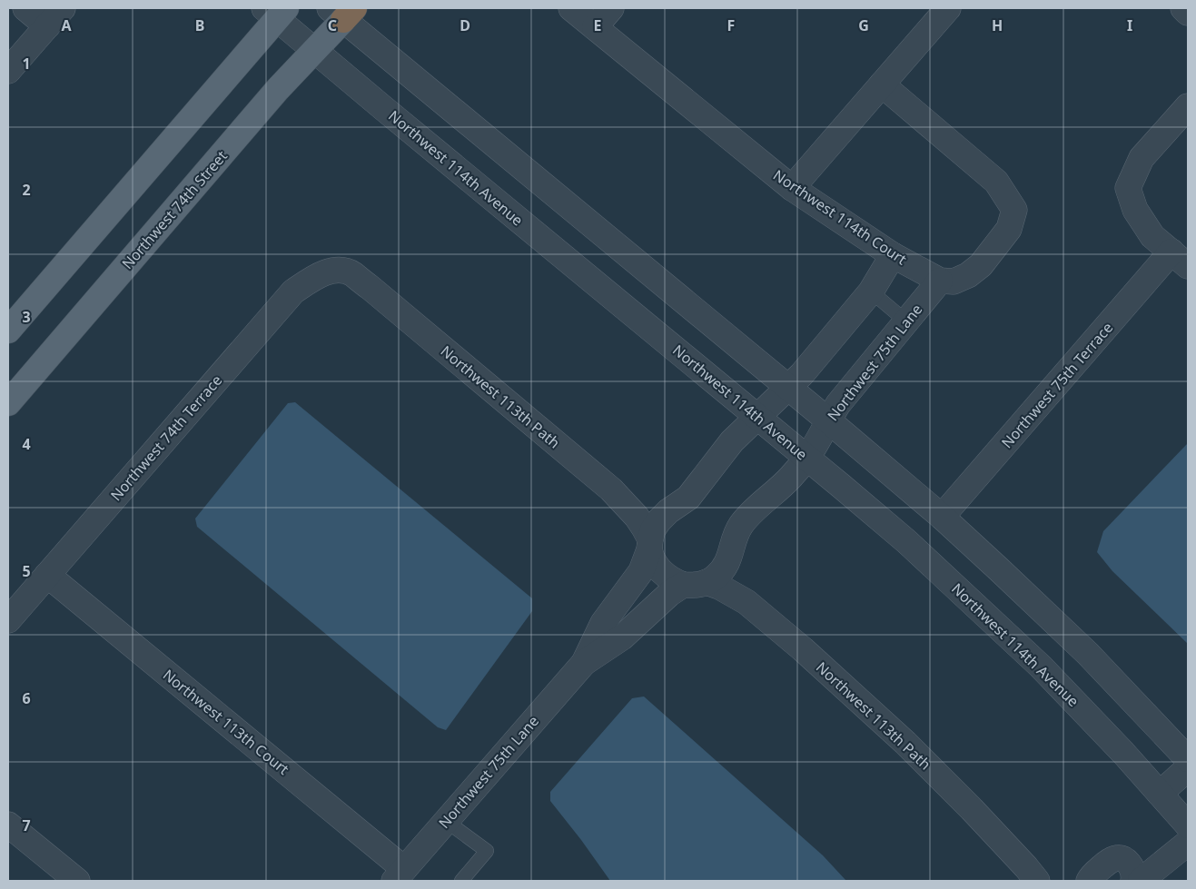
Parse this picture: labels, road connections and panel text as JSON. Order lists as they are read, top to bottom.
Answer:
{
  "streets": {
    "main road": ["Northwest 74th Street"],
    "street": [
      "Northwest 114th Avenue",
      "Northwest 114th Court",
      "Northwest 75th Lane",
      "Northwest 75th Terrace",
      "Northwest 113th Path",
      "Northwest 74th Terrace",
      "Northwest 113th Court"
    ]
  },
  "crossings": [
    ["Northwest 114th Avenue", "Northwest 74th Street"],
    ["Northwest 114th Avenue", "Northwest 75th Lane"],
    ["Northwest 114th Court", "Northwest 75th Lane"],
    ["Northwest 75th Lane", "Northwest 113th Path"],
    ["Northwest 75th Lane", "Northwest 113th Court"],
    ["Northwest 113th Path", "Northwest 74th Terrace"],
    ["Northwest 74th Terrace", "Northwest 113th Court"]
  ],
  "grid": {
    "columns": [
      "A",
      "B",
      "C",
      "D",
      "E",
      "F",
      "G",
      "H",
      "I"
    ],
    "rows": [
      "1",
      "2",
      "3",
      "4",
      "5",
      "6",
      "7"
    ]
  }
}
